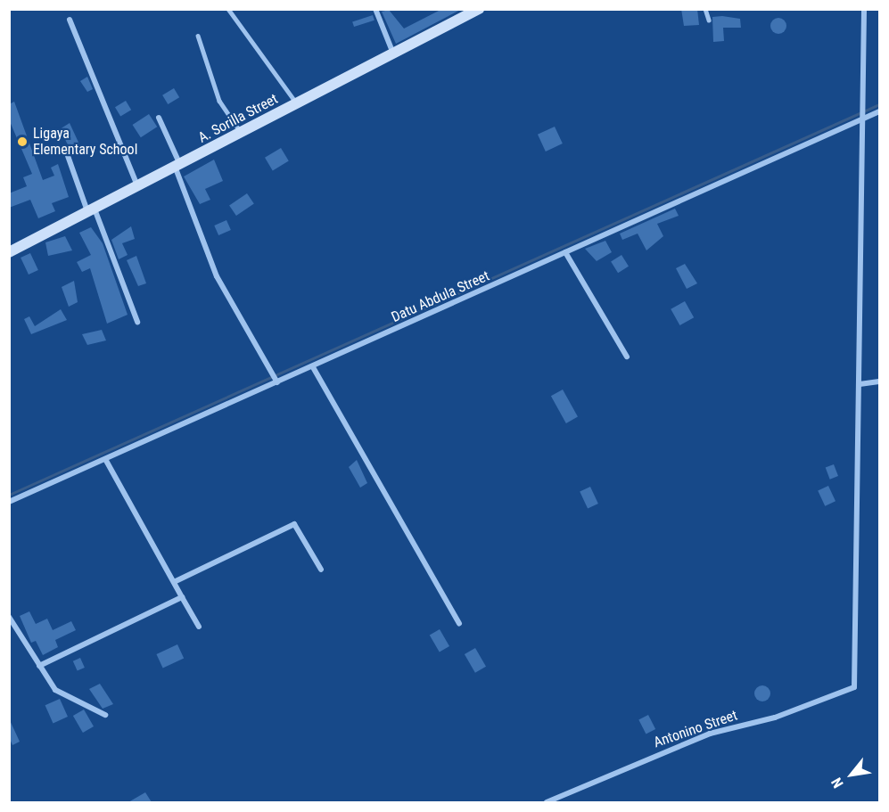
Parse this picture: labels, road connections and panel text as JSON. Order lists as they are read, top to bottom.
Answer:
{
  "streets": {
    "street": ["A. Sorilla Street", "Datu Abdula Street", "Antonino Street"]
  },
  "places": ["Ligaya Elementary School"],
  "north": "bottom left"
}
